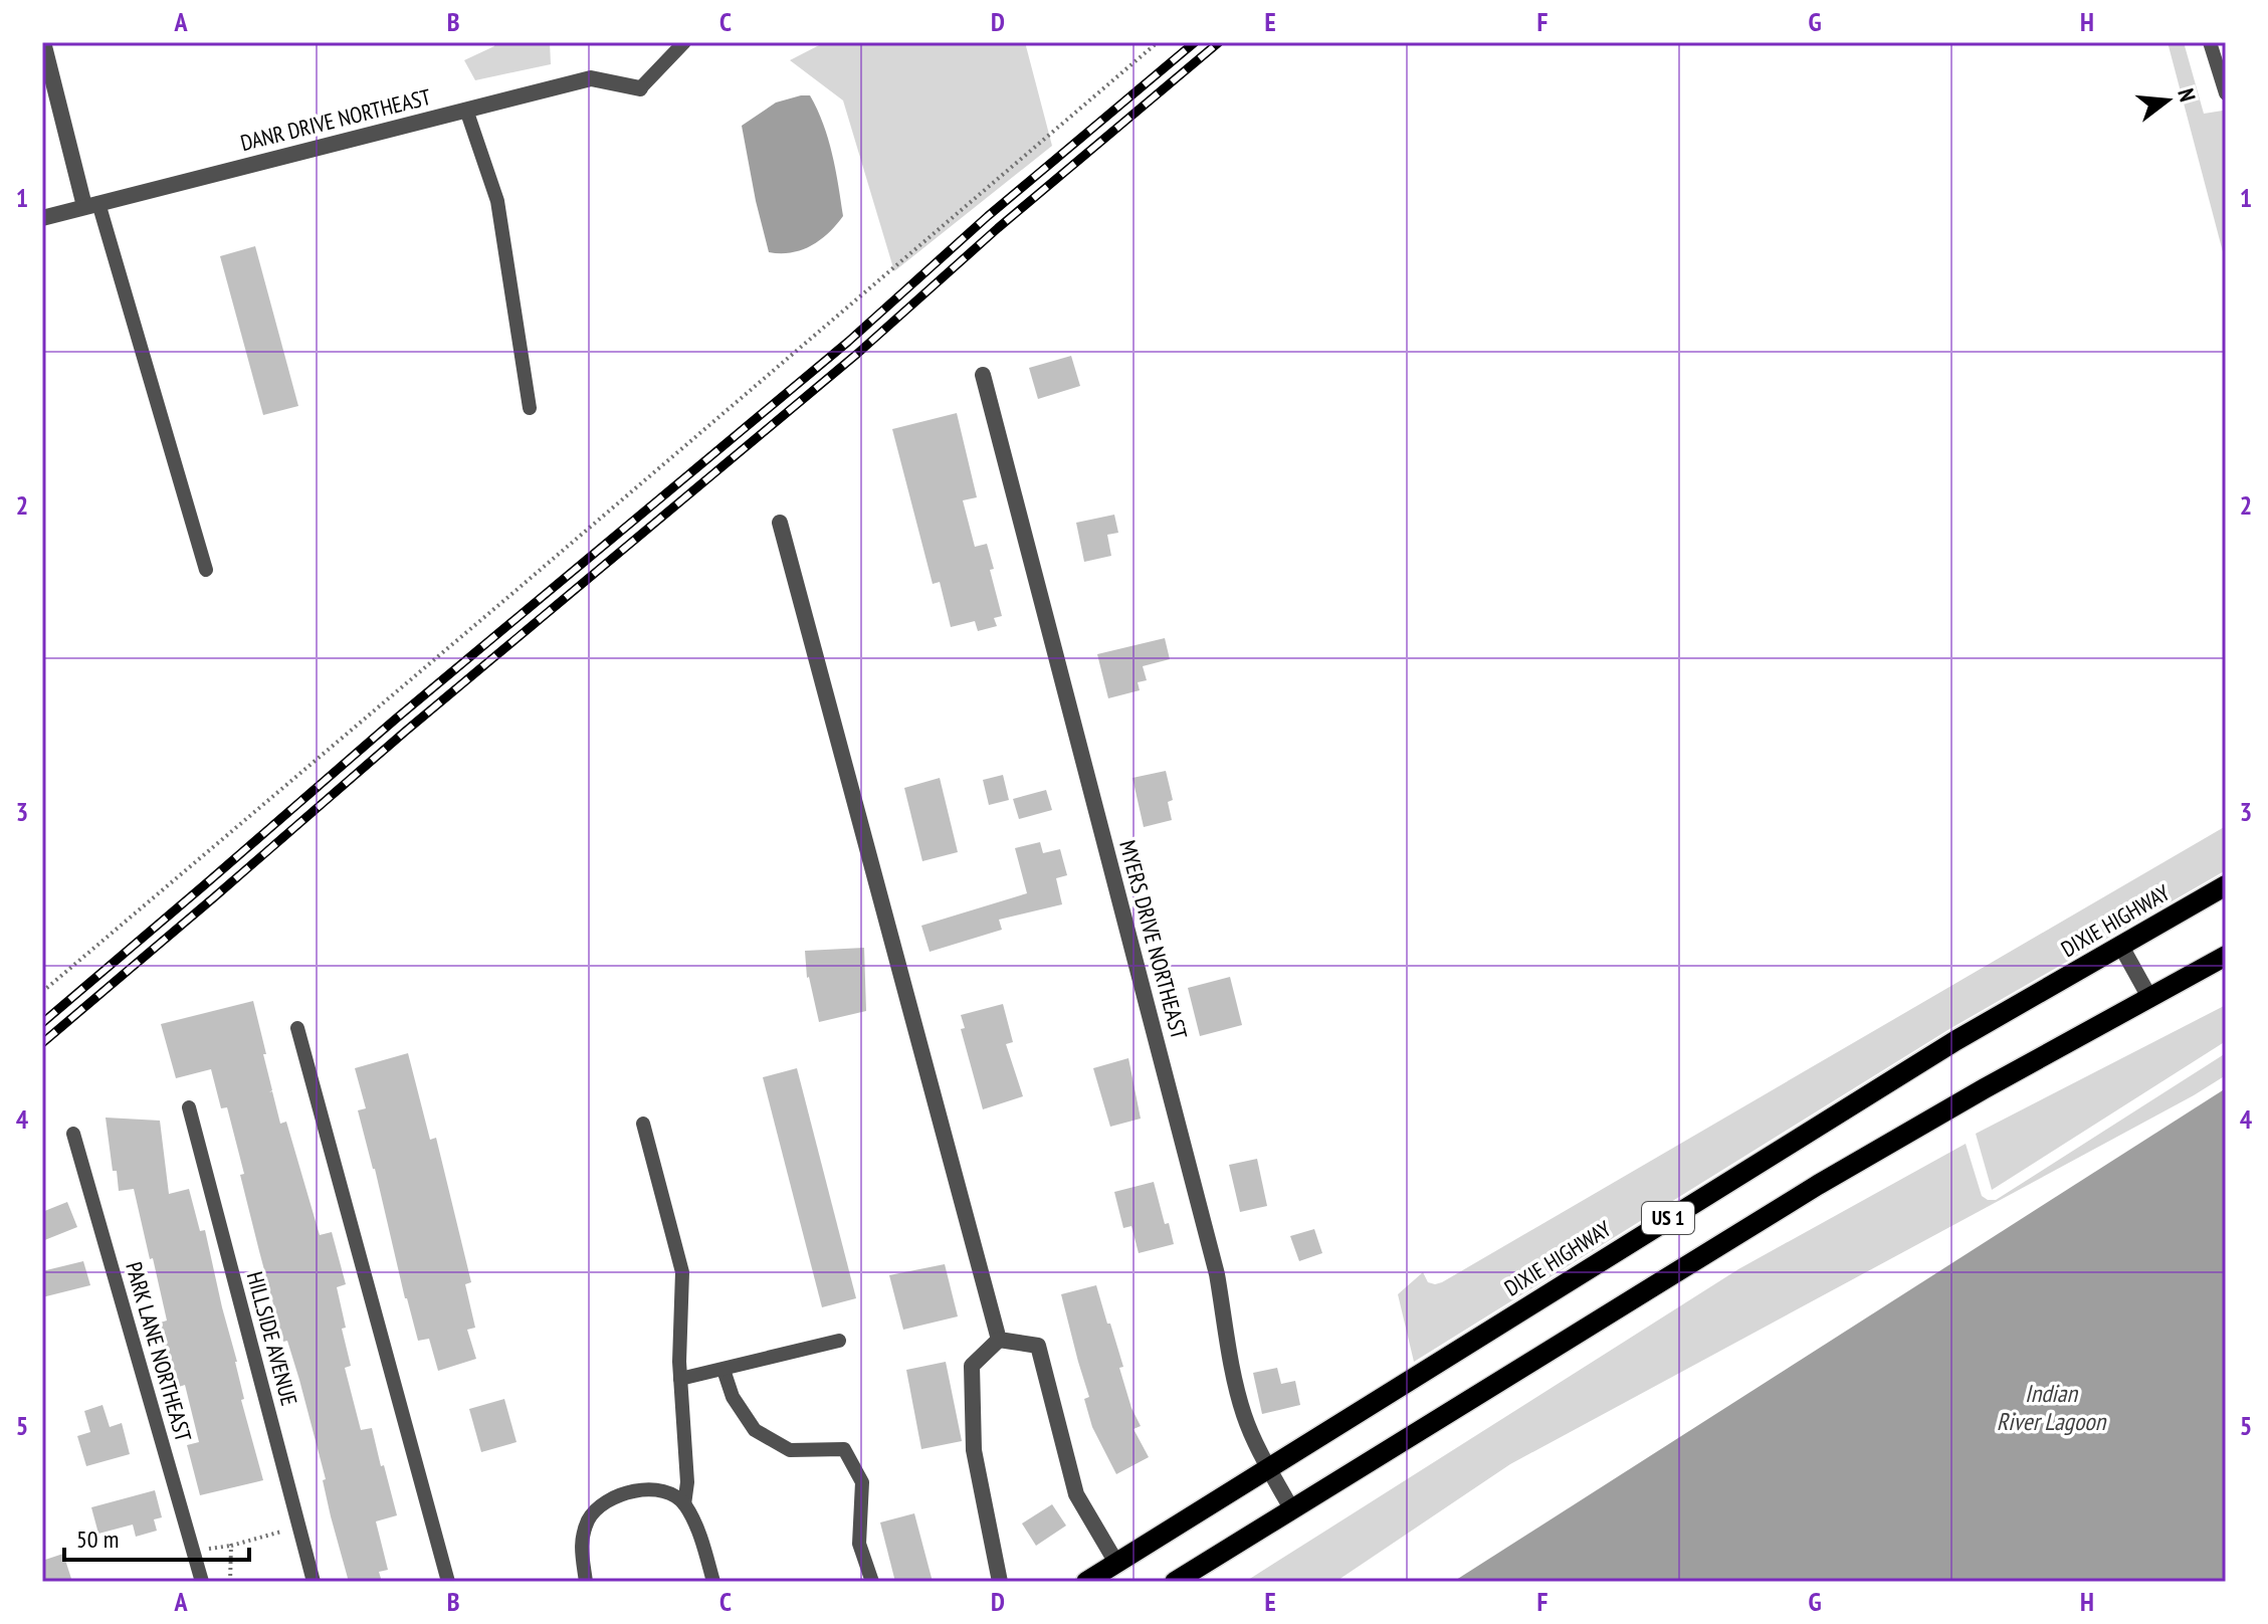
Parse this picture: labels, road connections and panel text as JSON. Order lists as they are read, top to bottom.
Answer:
{
  "streets": {
    "main road": ["DIXIE HIGHWAY", "US 1"],
    "street": ["DANR DRIVE NORTHEAST", "MYERS DRIVE NORTHEAST"],
    "lane": ["HILLSIDE AVENUE", "PARK LANE NORTHEAST"]
  },
  "crossings": [
    ["DIXIE HIGHWAY", "MYERS DRIVE NORTHEAST"],
    ["MYERS DRIVE NORTHEAST", "US 1"]
  ],
  "water": ["Indian River Lagoon"],
  "scale_bar": "50 m",
  "north": "right",
  "grid": {
    "columns": [
      "A",
      "B",
      "C",
      "D",
      "E",
      "F",
      "G",
      "H"
    ],
    "rows": [
      "1",
      "2",
      "3",
      "4",
      "5"
    ]
  }
}
